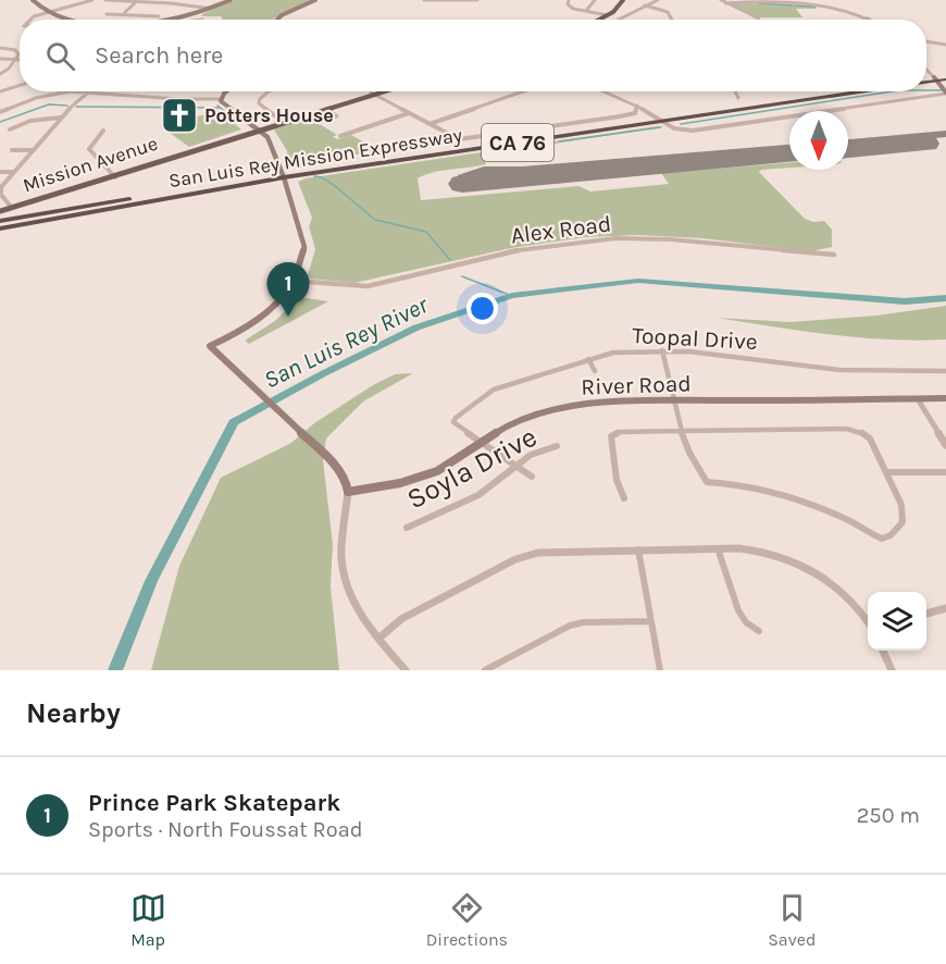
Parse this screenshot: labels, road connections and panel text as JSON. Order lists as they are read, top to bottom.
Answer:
{
  "streets": {
    "highway": ["CA 76", "San Luis Rey Mission Expressway"],
    "main road": ["Mission Avenue", "River Road"],
    "street": ["Alex Road", "Toopal Drive", "Soyla Drive"]
  },
  "crossings": [
    ["Toopal Drive", "River Road"]
  ],
  "water": ["San Luis Rey River"],
  "places": {
    "church": ["Potters House"]
  },
  "north": "bottom",
  "page": {
    "search": "Search here",
    "pins": "1",
    "heading": "Nearby",
    "list": [
      {
        "mark": "1",
        "name": "Prince Park Skatepark",
        "note": "Sports · North Foussat Road",
        "value": "250 m"
      }
    ],
    "nav": ["Map", "Directions", "Saved"]
  }
}
